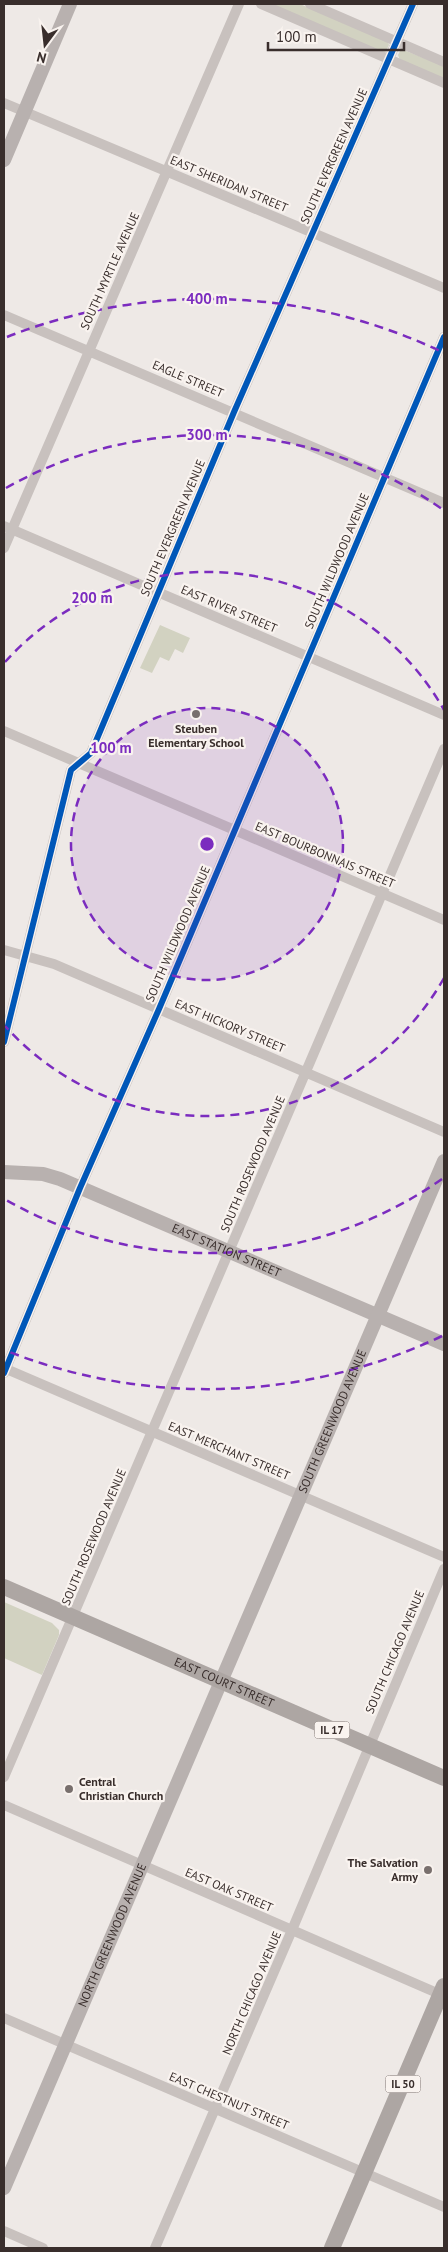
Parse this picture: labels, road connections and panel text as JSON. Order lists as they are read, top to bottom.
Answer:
{
  "streets": {
    "main road": ["EAST COURT STREET", "IL 17", "IL 50"],
    "street": [
      "SOUTH EVERGREEN AVENUE",
      "EAST SHERIDAN STREET",
      "SOUTH MYRTLE AVENUE",
      "EAGLE STREET",
      "SOUTH WILDWOOD AVENUE",
      "EAST RIVER STREET",
      "EAST BOURBONNAIS STREET",
      "EAST HICKORY STREET",
      "SOUTH ROSEWOOD AVENUE",
      "EAST STATION STREET",
      "SOUTH GREENWOOD AVENUE",
      "EAST MERCHANT STREET",
      "SOUTH CHICAGO AVENUE",
      "EAST OAK STREET",
      "NORTH GREENWOOD AVENUE",
      "NORTH CHICAGO AVENUE",
      "EAST CHESTNUT STREET"
    ]
  },
  "crossings": [
    ["SOUTH EVERGREEN AVENUE", "EAST SHERIDAN STREET"],
    ["SOUTH EVERGREEN AVENUE", "EAGLE STREET"],
    ["SOUTH EVERGREEN AVENUE", "EAST RIVER STREET"],
    ["SOUTH EVERGREEN AVENUE", "EAST BOURBONNAIS STREET"],
    ["SOUTH EVERGREEN AVENUE", "EAST HICKORY STREET"],
    ["EAST SHERIDAN STREET", "SOUTH MYRTLE AVENUE"],
    ["SOUTH MYRTLE AVENUE", "EAGLE STREET"],
    ["SOUTH MYRTLE AVENUE", "EAST RIVER STREET"],
    ["EAGLE STREET", "SOUTH WILDWOOD AVENUE"],
    ["SOUTH WILDWOOD AVENUE", "EAST RIVER STREET"],
    ["SOUTH WILDWOOD AVENUE", "EAST BOURBONNAIS STREET"],
    ["SOUTH WILDWOOD AVENUE", "EAST HICKORY STREET"],
    ["SOUTH WILDWOOD AVENUE", "EAST STATION STREET"],
    ["SOUTH WILDWOOD AVENUE", "EAST MERCHANT STREET"],
    ["EAST BOURBONNAIS STREET", "SOUTH ROSEWOOD AVENUE"],
    ["EAST HICKORY STREET", "SOUTH ROSEWOOD AVENUE"],
    ["SOUTH ROSEWOOD AVENUE", "EAST STATION STREET"],
    ["SOUTH ROSEWOOD AVENUE", "EAST MERCHANT STREET"],
    ["SOUTH ROSEWOOD AVENUE", "EAST COURT STREET"],
    ["EAST STATION STREET", "SOUTH GREENWOOD AVENUE"],
    ["SOUTH GREENWOOD AVENUE", "EAST MERCHANT STREET"],
    ["SOUTH GREENWOOD AVENUE", "EAST COURT STREET"],
    ["SOUTH GREENWOOD AVENUE", "NORTH GREENWOOD AVENUE"],
    ["SOUTH CHICAGO AVENUE", "EAST COURT STREET"],
    ["SOUTH CHICAGO AVENUE", "NORTH CHICAGO AVENUE"],
    ["EAST COURT STREET", "NORTH GREENWOOD AVENUE"],
    ["EAST COURT STREET", "NORTH CHICAGO AVENUE"],
    ["EAST OAK STREET", "NORTH GREENWOOD AVENUE"],
    ["EAST OAK STREET", "NORTH CHICAGO AVENUE"],
    ["EAST OAK STREET", "IL 50"],
    ["NORTH GREENWOOD AVENUE", "EAST CHESTNUT STREET"],
    ["NORTH CHICAGO AVENUE", "EAST CHESTNUT STREET"],
    ["IL 50", "EAST CHESTNUT STREET"]
  ],
  "places": ["Steuben Elementary School", "Central Christian Church", "The Salvation Army"],
  "scale_bar": "100 m",
  "north": "bottom",
  "rings": [
    "400 m",
    "300 m",
    "200 m",
    "100 m"
  ]
}
